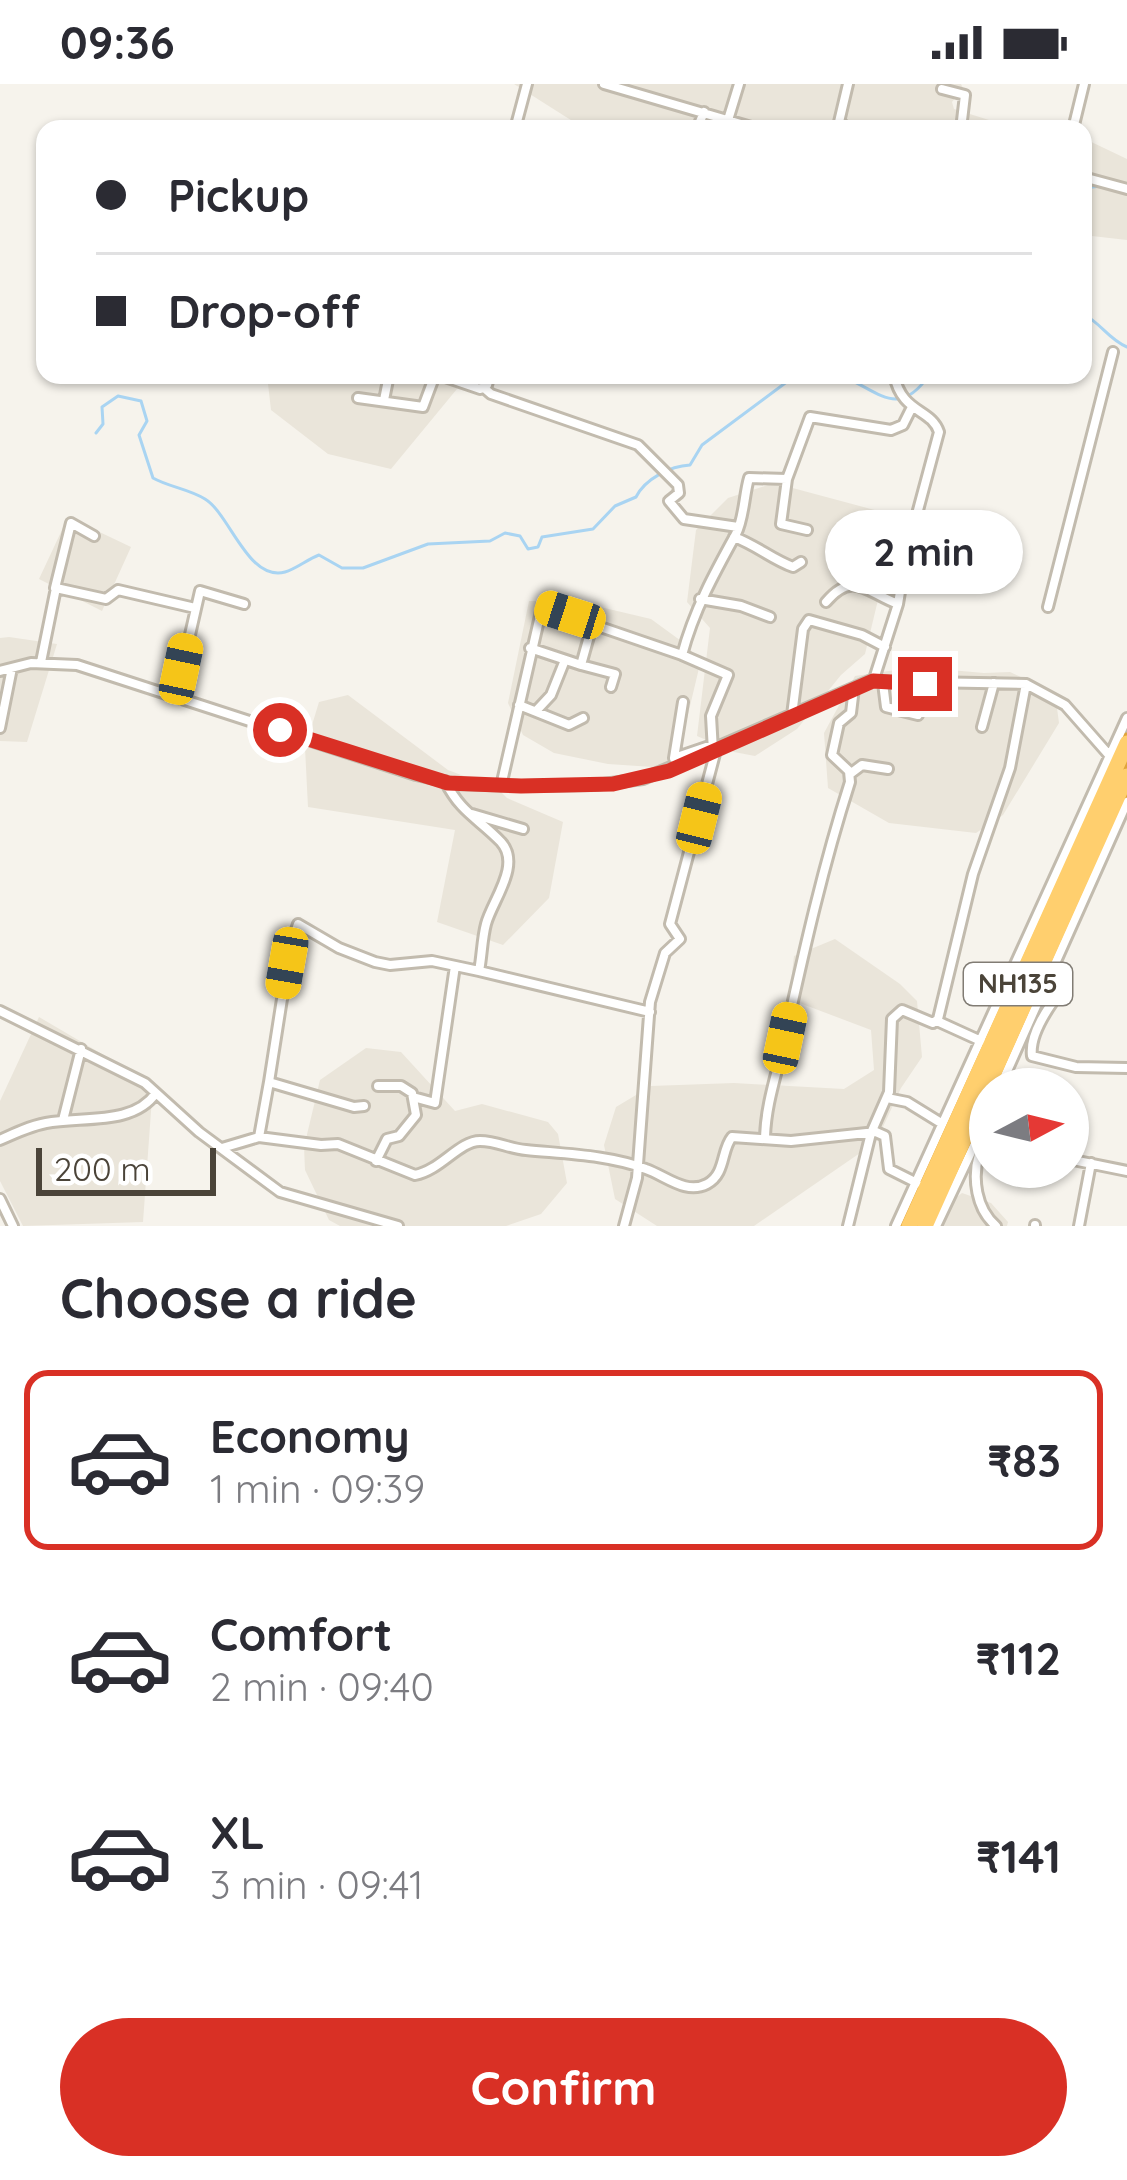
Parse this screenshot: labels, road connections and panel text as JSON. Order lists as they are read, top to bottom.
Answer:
{
  "streets": {
    "highway": ["NH135"]
  },
  "scale_bar": "200 m",
  "north": "right",
  "page": {
    "status": "09:36",
    "banner": ["Pickup", "Drop-off"],
    "bubble": "2 min",
    "scale": "200 m",
    "heading": "Choose a ride",
    "list": [
      {
        "name": "Economy",
        "note": "1 min · 09:39",
        "value": "₹83"
      },
      {
        "name": "Comfort",
        "note": "2 min · 09:40",
        "value": "₹112"
      },
      {
        "name": "XL",
        "note": "3 min · 09:41",
        "value": "₹141"
      }
    ],
    "buttons": "Confirm"
  }
}
